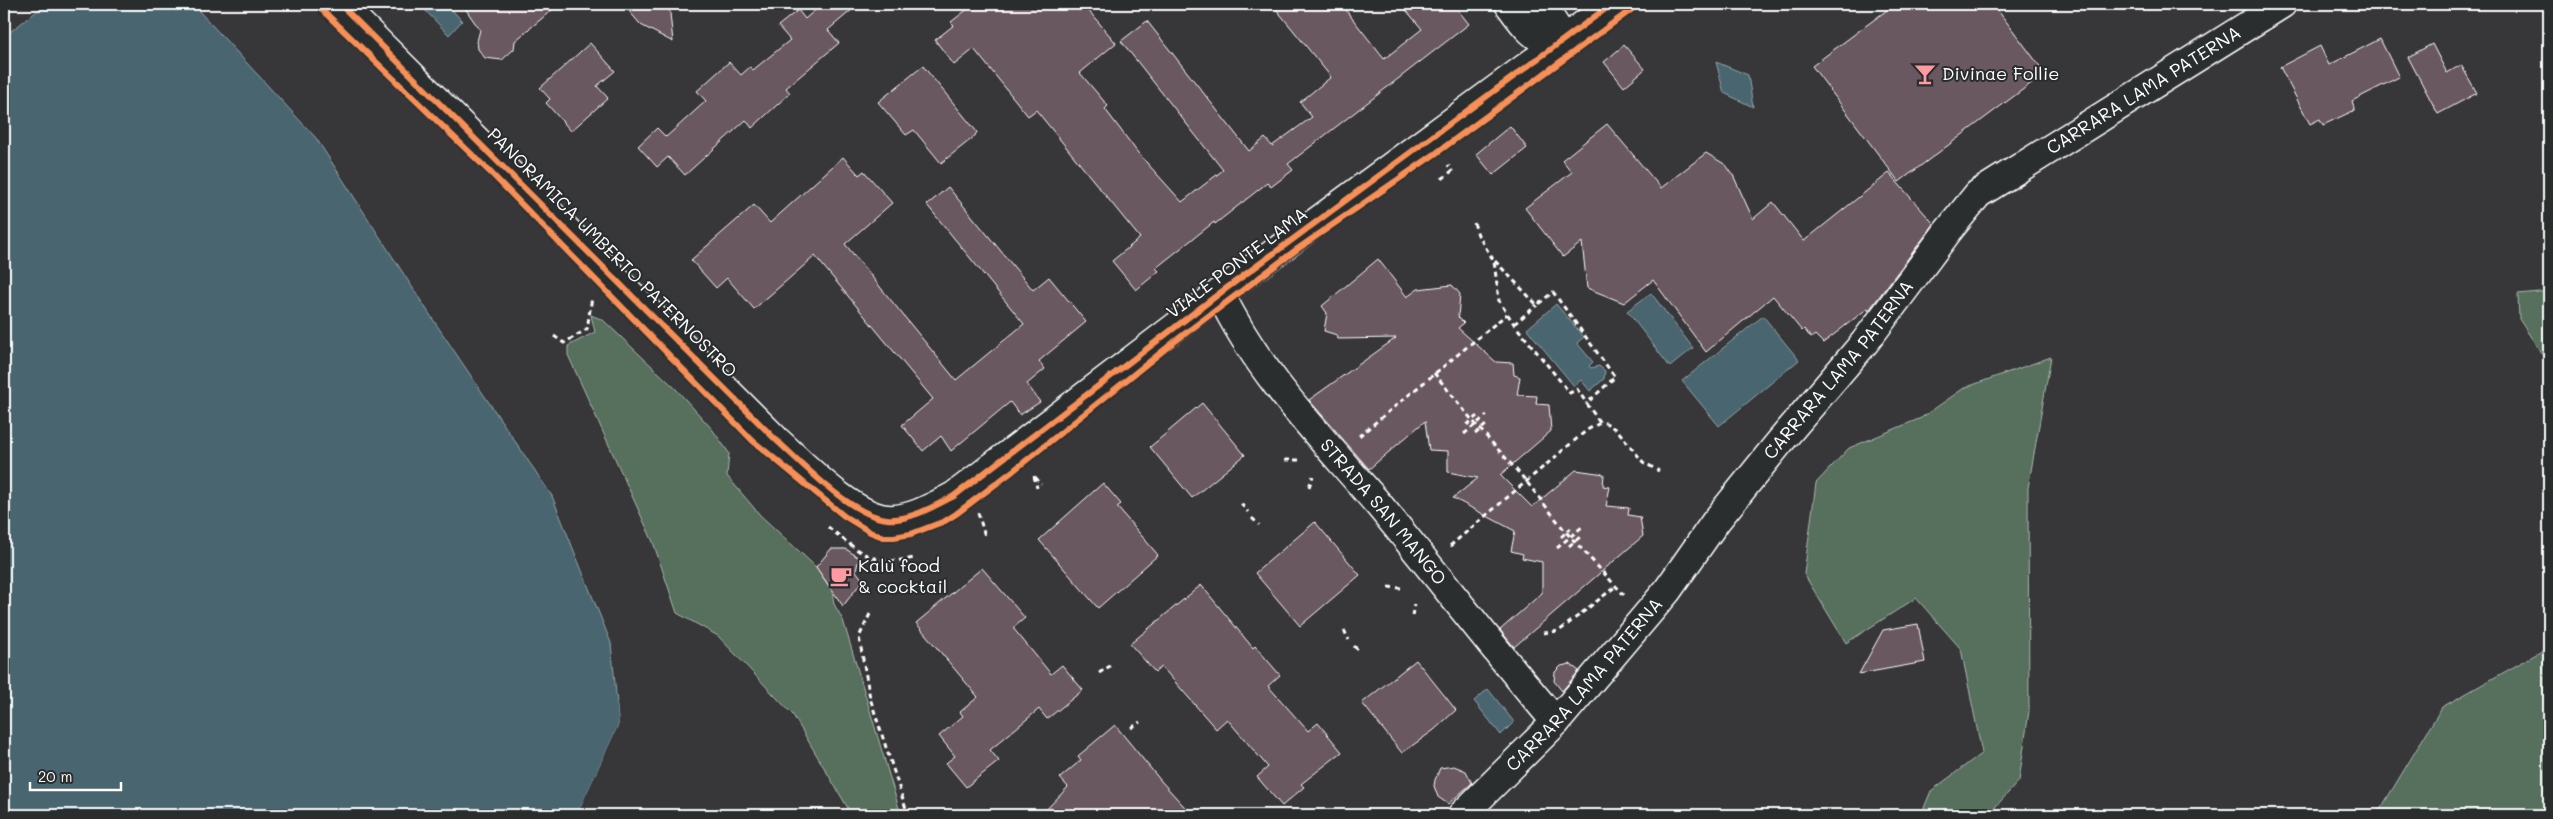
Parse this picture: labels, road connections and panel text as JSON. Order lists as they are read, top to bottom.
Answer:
{
  "streets": {
    "street": [
      "CARRARA LAMA PATERNA",
      "PANORAMICA UMBERTO PATERNOSTRO",
      "VIALE PONTE LAMA",
      "STRADA SAN MANGO"
    ]
  },
  "crossings": [
    ["CARRARA LAMA PATERNA", "STRADA SAN MANGO"],
    ["PANORAMICA UMBERTO PATERNOSTRO", "VIALE PONTE LAMA"],
    ["VIALE PONTE LAMA", "STRADA SAN MANGO"]
  ],
  "places": {
    "bar": ["Divinae Follie"],
    "cafe": ["Kalù food & cocktail"]
  },
  "scale_bar": "20 m"
}
